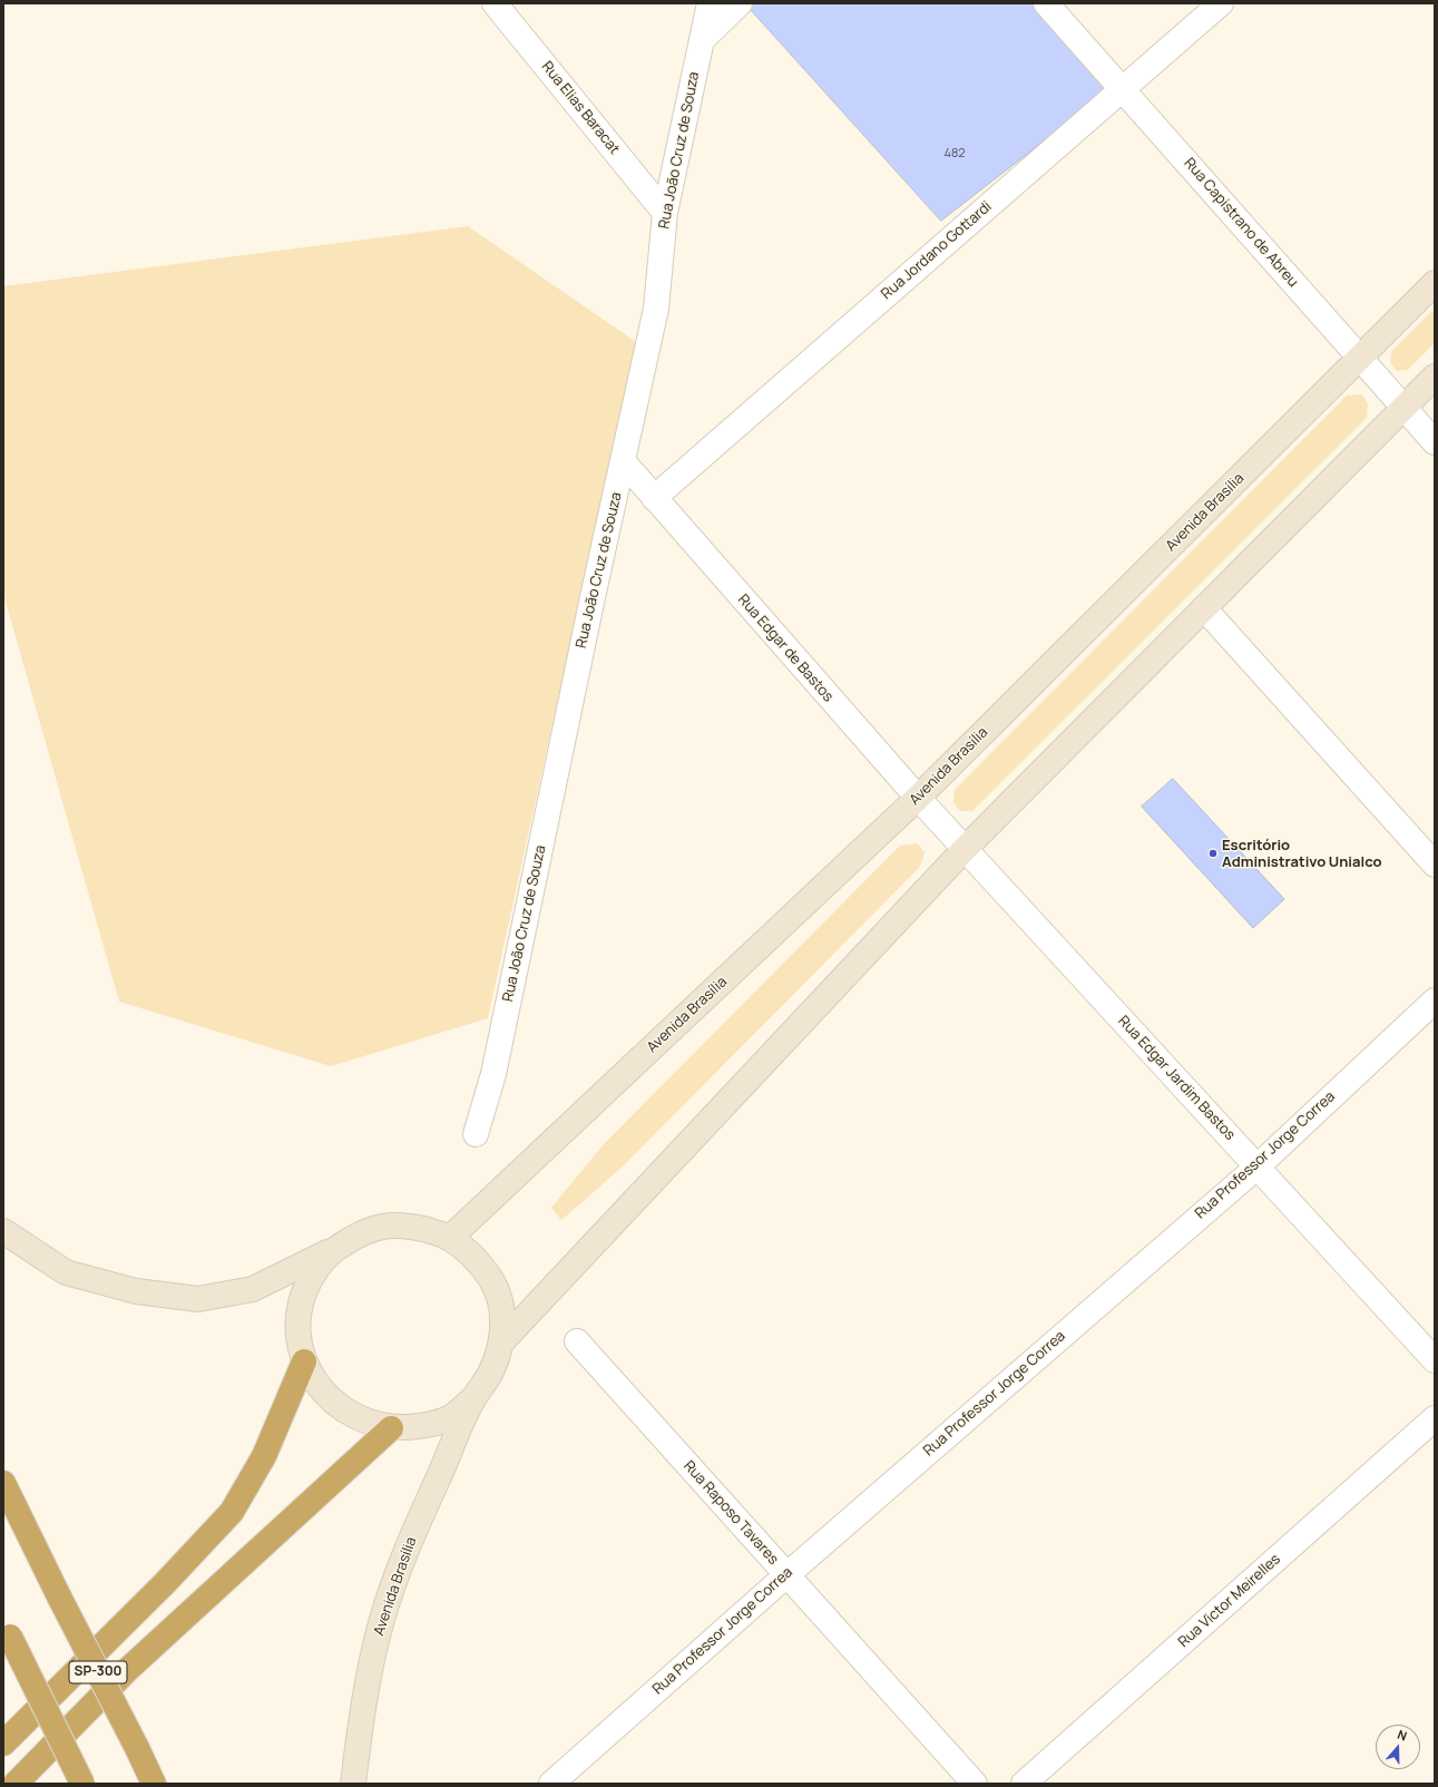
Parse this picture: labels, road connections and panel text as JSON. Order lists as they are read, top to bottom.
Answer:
{
  "streets": {
    "highway": ["SP-300"],
    "main road": ["Avenida Brasília"],
    "street": [
      "Rua Elias Baracat",
      "Rua João Cruz de Souza",
      "Rua Capistrano de Abreu",
      "Rua Jordano Gottardi",
      "Rua Edgar de Bastos",
      "Rua Edgar Jardim Bastos",
      "Rua Professor Jorge Correa",
      "Rua Raposo Tavares",
      "Rua Victor Meirelles"
    ]
  },
  "crossings": [
    ["Rua Elias Baracat", "Rua João Cruz de Souza"],
    ["Rua João Cruz de Souza", "Rua Edgar de Bastos"],
    ["Rua Capistrano de Abreu", "Rua Jordano Gottardi"],
    ["Rua Capistrano de Abreu", "Avenida Brasília"],
    ["Rua Jordano Gottardi", "Rua Edgar de Bastos"],
    ["Avenida Brasília", "Rua Edgar de Bastos"],
    ["Avenida Brasília", "Rua Edgar Jardim Bastos"],
    ["Rua Edgar de Bastos", "Rua Edgar Jardim Bastos"],
    ["Rua Edgar Jardim Bastos", "Rua Professor Jorge Correa"],
    ["Rua Professor Jorge Correa", "Rua Raposo Tavares"]
  ],
  "places": ["Escritório Administrativo Unialco"],
  "house_numbers": ["482"],
  "north": "top"
}
